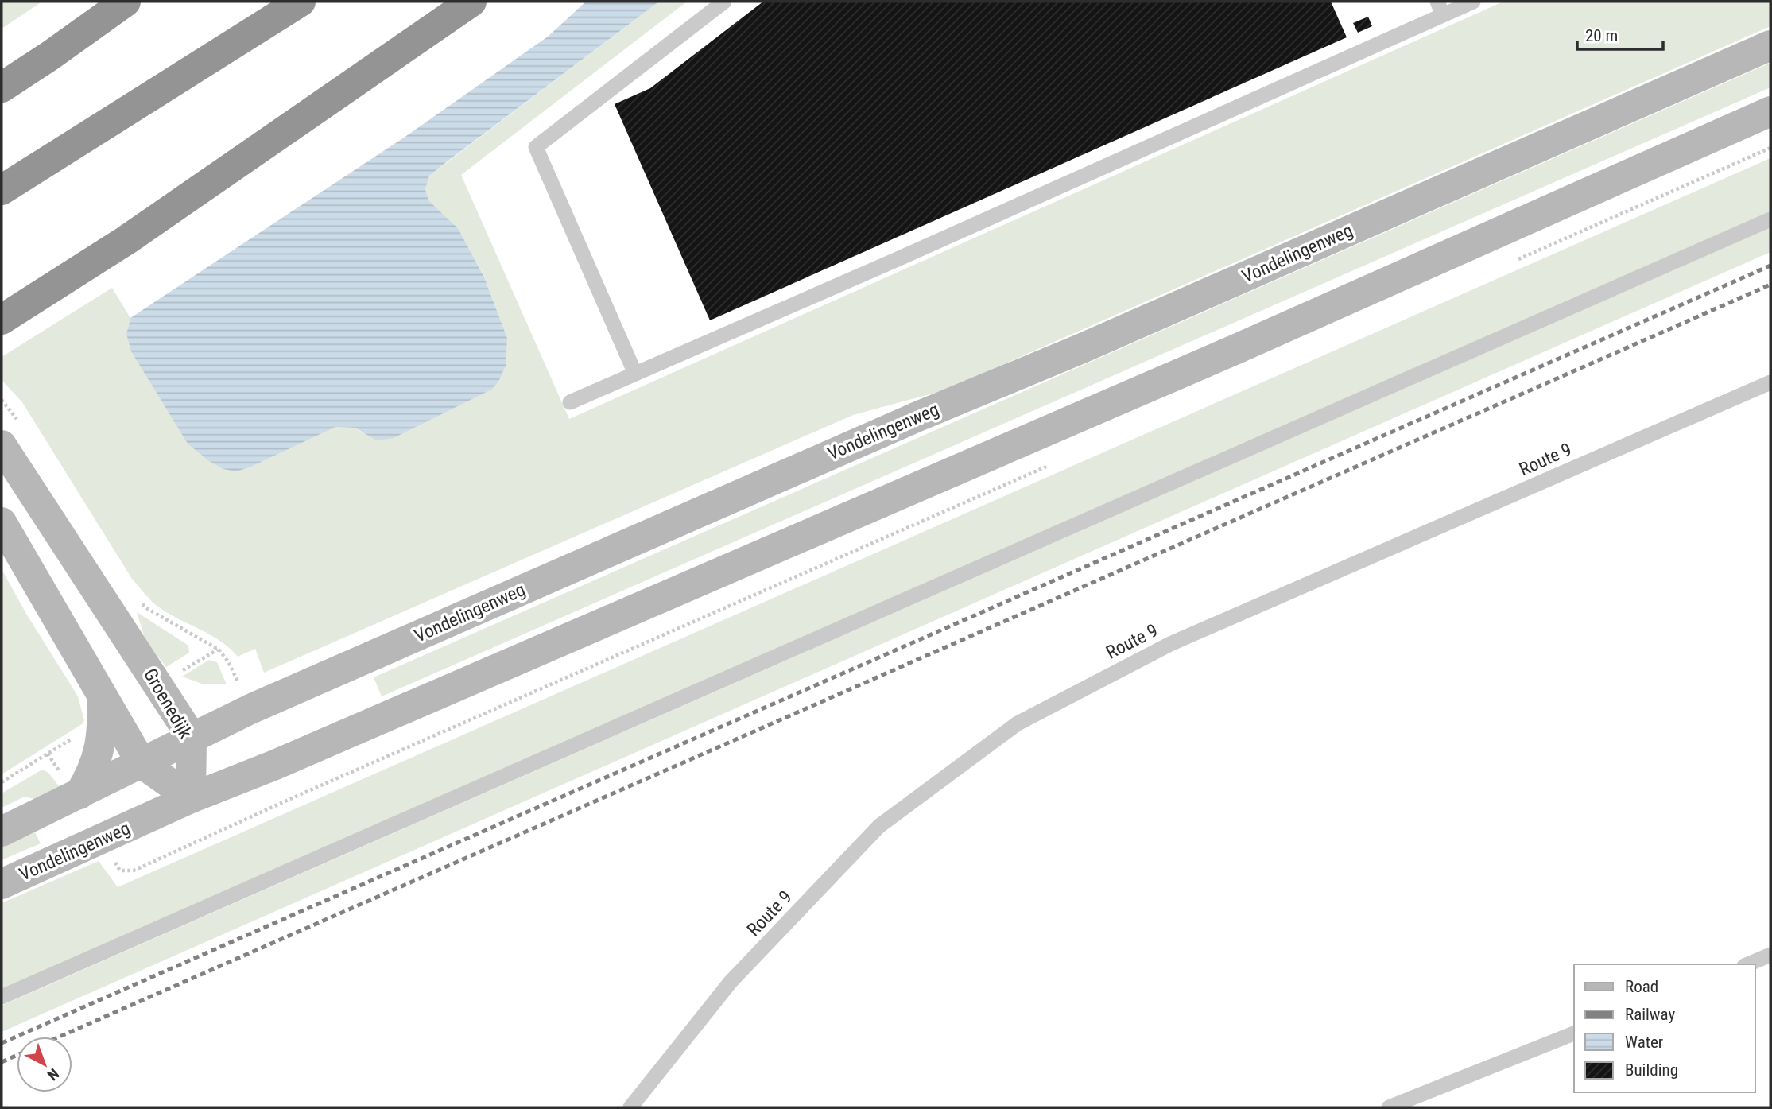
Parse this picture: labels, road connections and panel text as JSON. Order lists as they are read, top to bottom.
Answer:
{
  "streets": {
    "main road": ["Vondelingenweg", "Groenedijk"],
    "lane": ["Route 9"]
  },
  "crossings": [
    ["Vondelingenweg", "Groenedijk"]
  ],
  "legend": [
    "Road",
    "Railway",
    "Water",
    "Building"
  ],
  "scale_bar": "20 m",
  "north": "bottom right"
}
